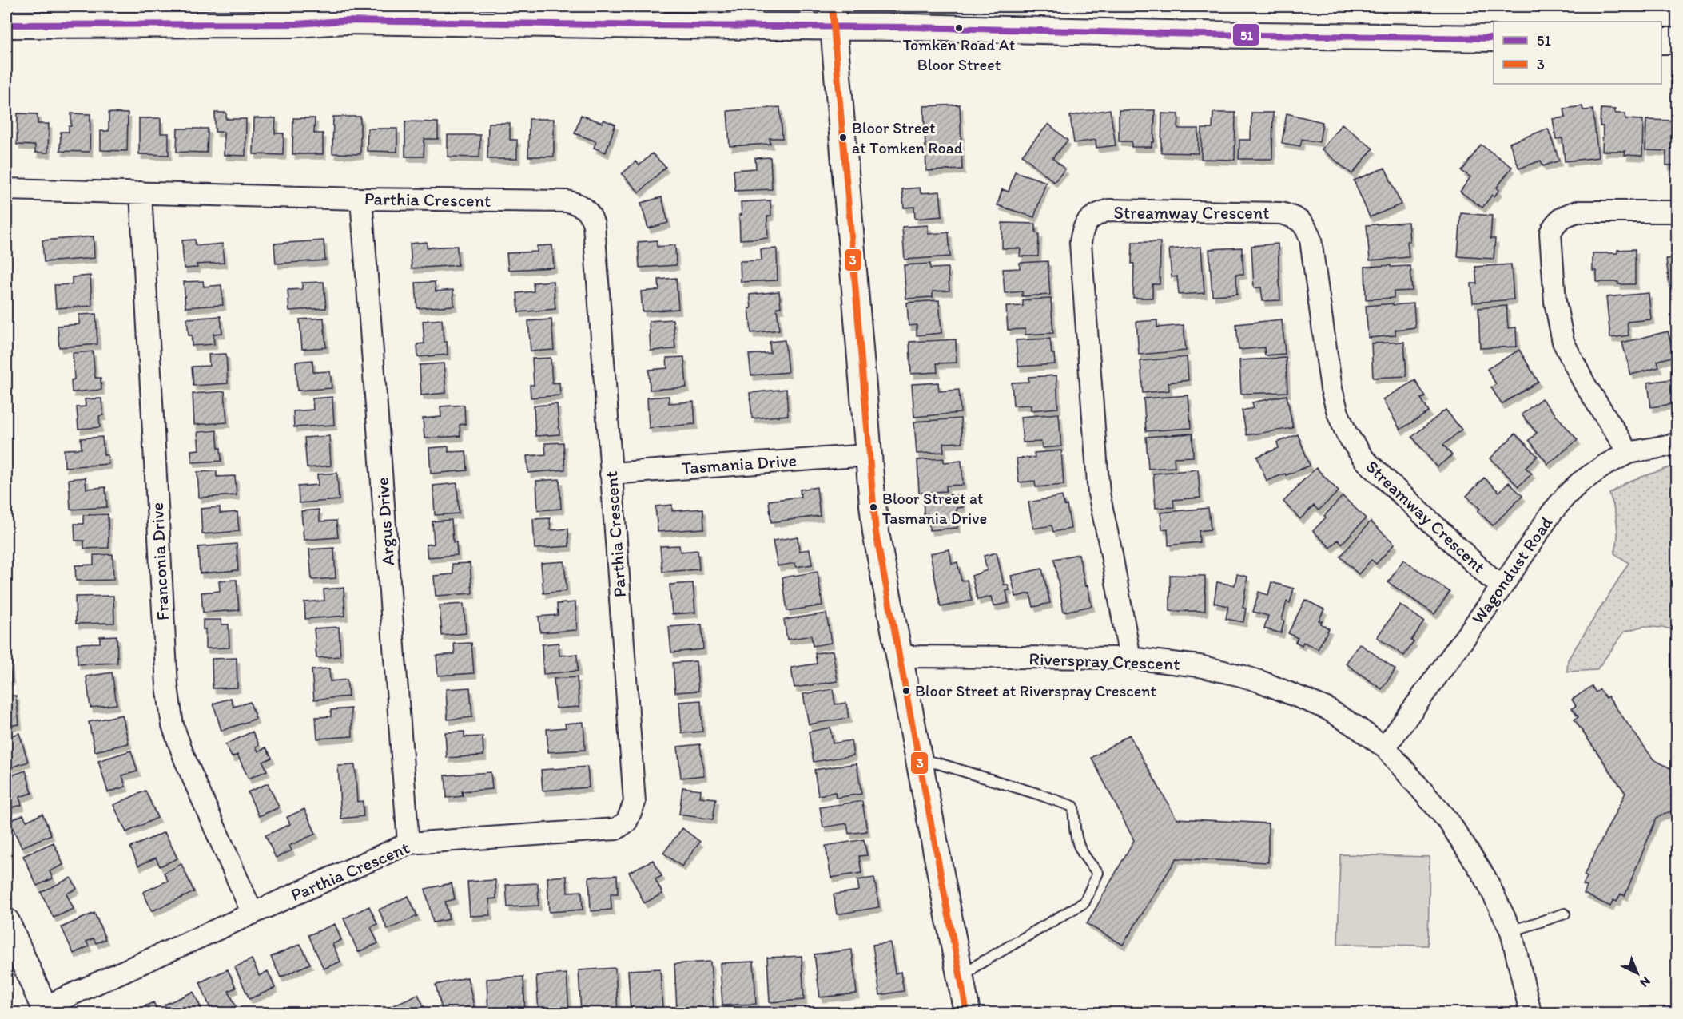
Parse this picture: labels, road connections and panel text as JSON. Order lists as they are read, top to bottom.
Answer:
{
  "streets": {
    "street": [
      "Parthia Crescent",
      "Streamway Crescent",
      "Tasmania Drive",
      "Argus Drive",
      "Franconia Drive",
      "Wagondust Road",
      "Riverspray Crescent"
    ]
  },
  "crossings": [
    ["Parthia Crescent", "Tasmania Drive"],
    ["Parthia Crescent", "Argus Drive"],
    ["Parthia Crescent", "Franconia Drive"],
    ["Streamway Crescent", "Wagondust Road"],
    ["Streamway Crescent", "Riverspray Crescent"],
    ["Wagondust Road", "Riverspray Crescent"]
  ],
  "places": [
    "Tomken Road At Bloor Street",
    "Bloor Street at Tomken Road",
    "Bloor Street at Tasmania Drive",
    "Bloor Street at Riverspray Crescent"
  ],
  "lines": ["transit line 3", "transit line 51"],
  "legend": ["51", "3"],
  "north": "bottom right"
}
